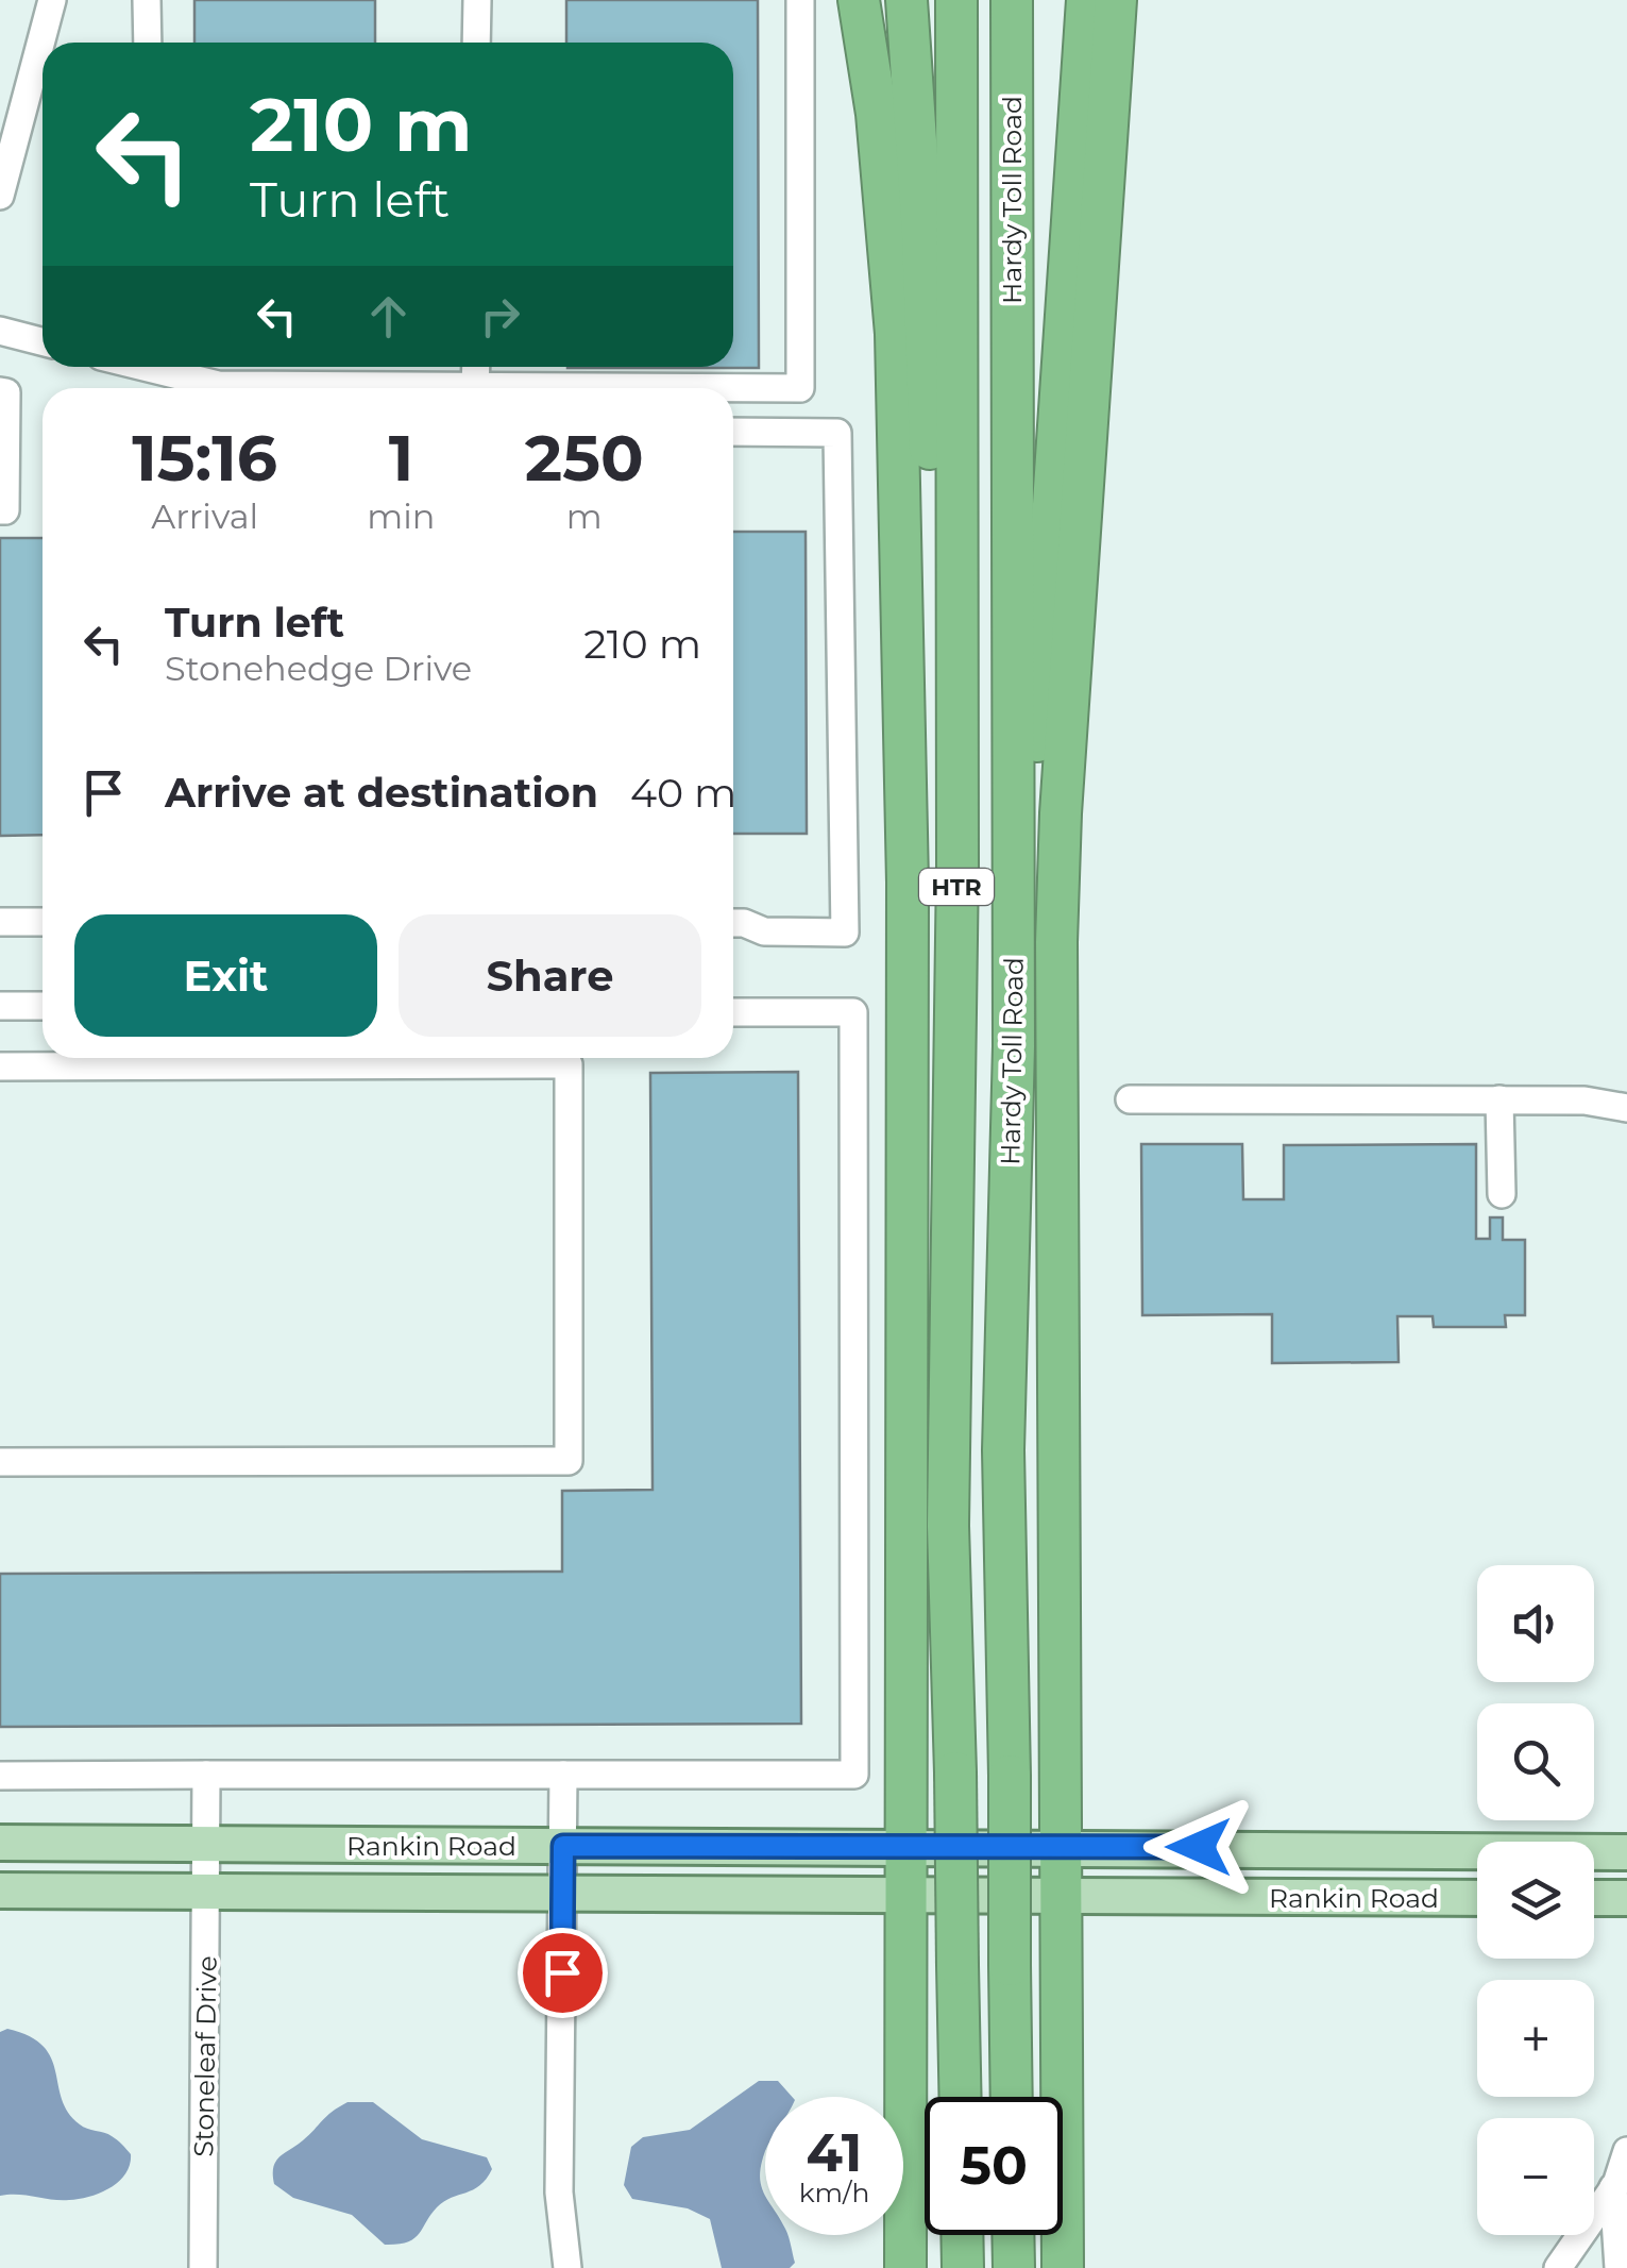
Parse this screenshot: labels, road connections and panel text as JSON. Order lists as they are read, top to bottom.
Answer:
{
  "streets": {
    "highway": ["Hardy Toll Road", "HTR"],
    "main road": ["Rankin Road"],
    "street": ["Stoneleaf Drive"]
  },
  "crossings": [
    ["Rankin Road", "Stoneleaf Drive"]
  ],
  "page": {
    "turn": ["210 m", "Turn left"],
    "eta": [
      "15:16",
      "Arrival",
      "1",
      "min",
      "250",
      "m"
    ],
    "list": [
      {
        "name": "Turn left",
        "note": "Stonehedge Drive",
        "value": "210 m"
      },
      {
        "name": "Arrive at destination",
        "value": "40 m"
      }
    ],
    "buttons": ["Exit", "Share"],
    "map_buttons": ["+", "−"],
    "speed": "41 km/h",
    "limit": "50"
  }
}
